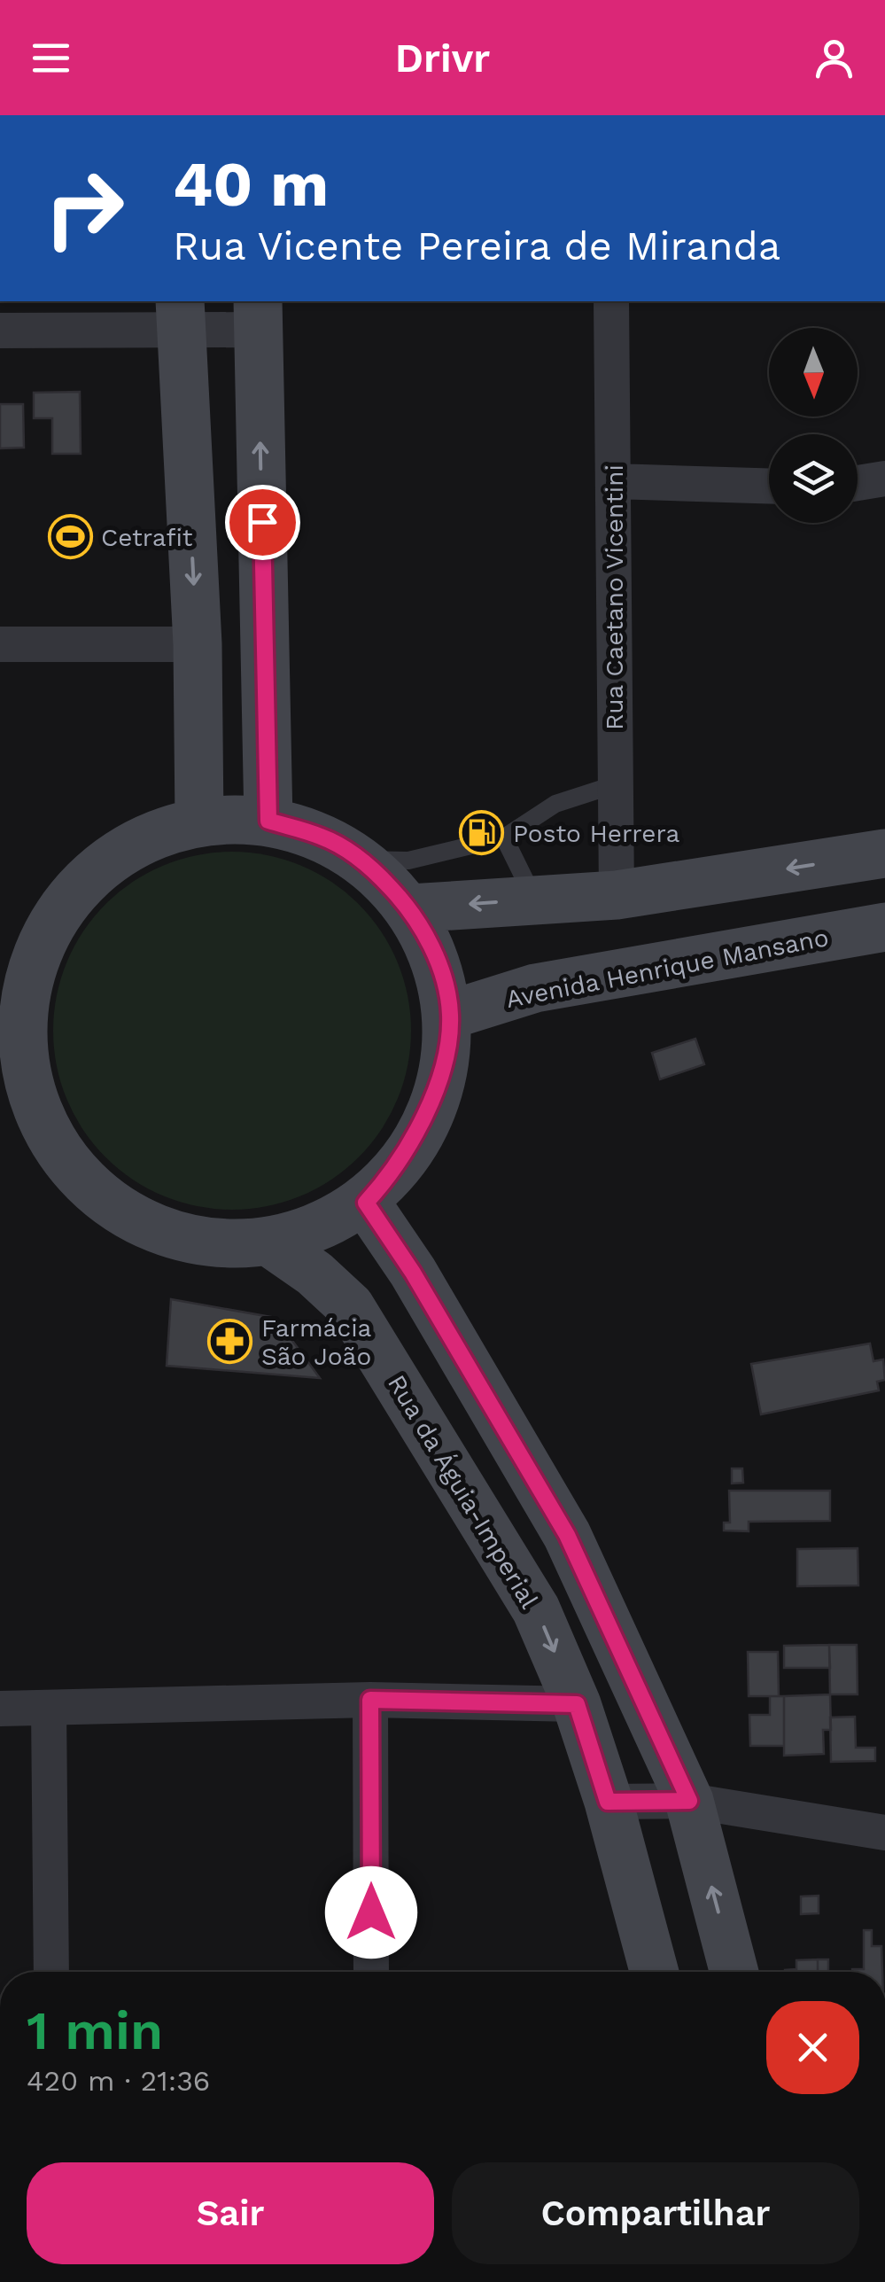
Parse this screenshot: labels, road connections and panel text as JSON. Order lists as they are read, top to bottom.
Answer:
{
  "streets": {
    "street": ["Rua Caetano Vicentini", "Avenida Henrique Mansano", "Rua da Águia-Imperial"]
  },
  "places": {
    "sports": ["Cetrafit"],
    "fuel station": ["Posto Herrera"],
    "pharmacy": ["Farmácia São João"]
  },
  "north": "bottom",
  "page": {
    "header": "Drivr",
    "turn": ["40 m", "Rua Vicente Pereira de Miranda"],
    "heading": ["1 min", "420 m · 21:36"],
    "buttons": ["Sair", "Compartilhar"]
  }
}
